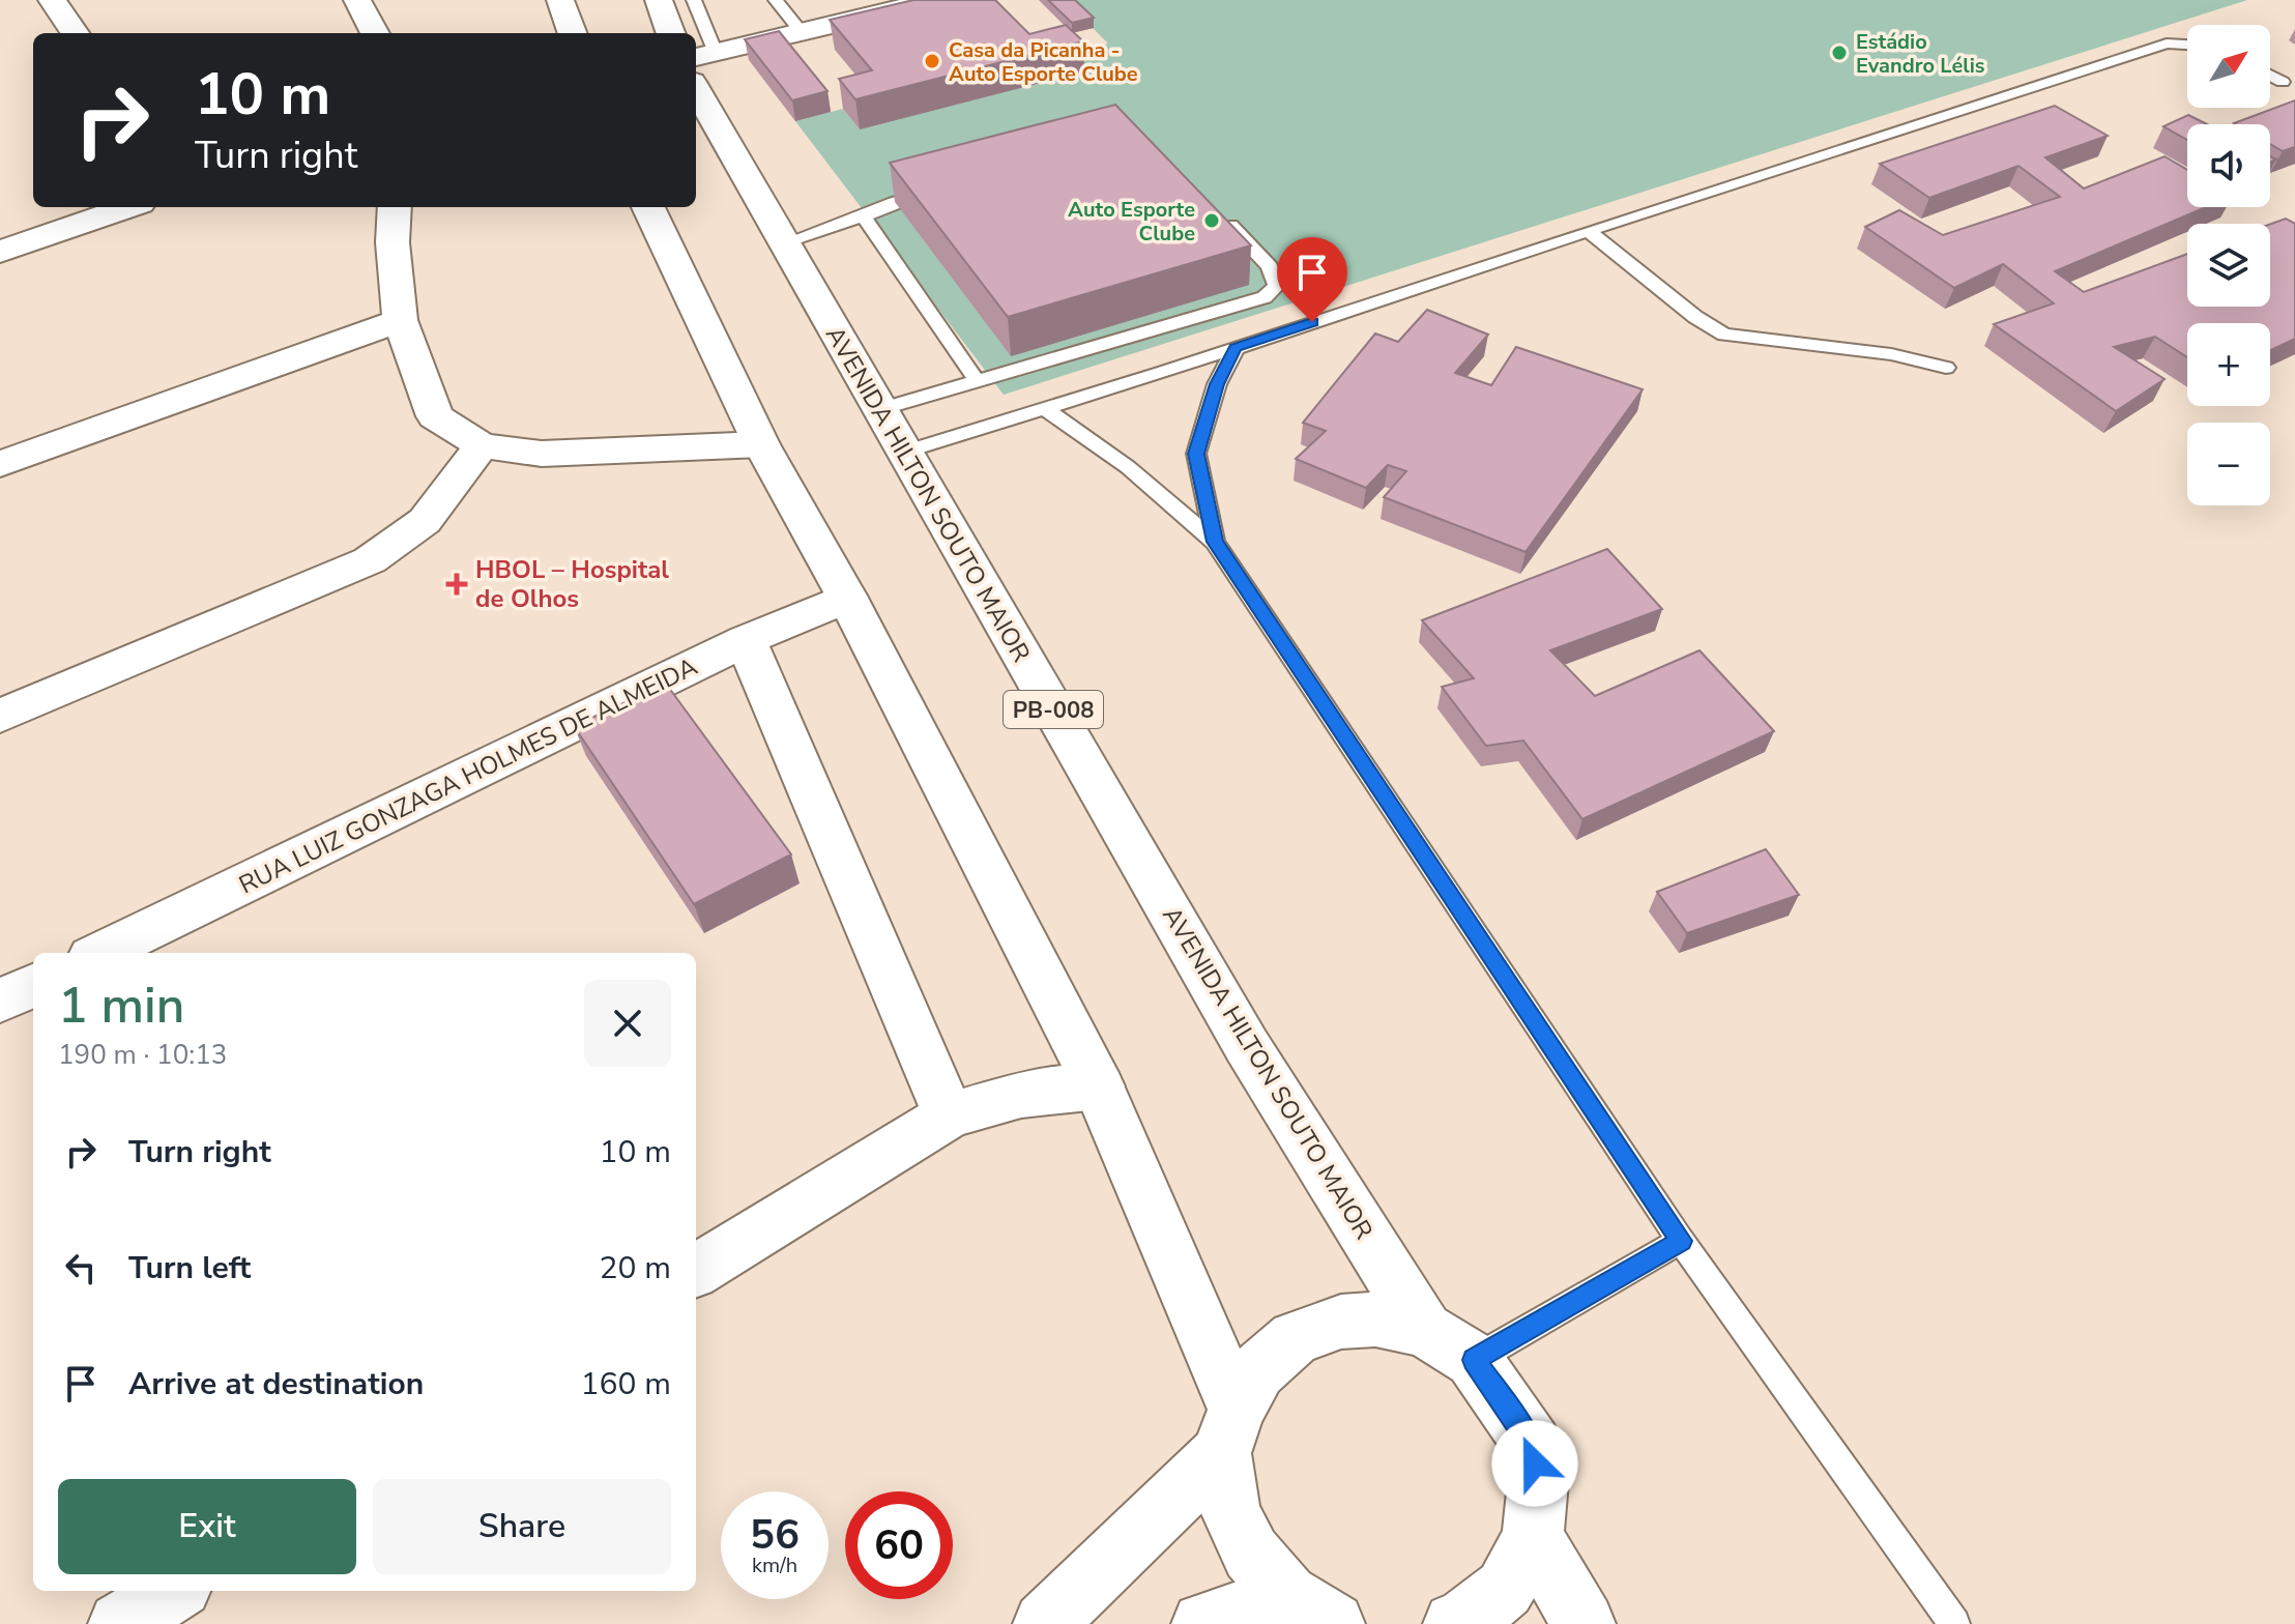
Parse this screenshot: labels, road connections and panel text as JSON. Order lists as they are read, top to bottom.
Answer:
{
  "streets": {
    "main road": ["AVENIDA HILTON SOUTO MAIOR", "PB-008", "RUA LUIZ GONZAGA HOLMES DE ALMEIDA"]
  },
  "places": {
    "other": ["Estádio Evandro Lélis", "Casa da Picanha - Auto Esporte Clube", "Auto Esporte Clube"],
    "health": ["HBOL – Hospital de Olhos"]
  },
  "north": "top right",
  "page": {
    "map_buttons": ["+", "−"],
    "turn": ["10 m", "Turn right"],
    "heading": ["1 min", "190 m · 10:13"],
    "list": [
      {
        "name": "Turn right",
        "value": "10 m"
      },
      {
        "name": "Turn left",
        "value": "20 m"
      },
      {
        "name": "Arrive at destination",
        "value": "160 m"
      }
    ],
    "buttons": ["Exit", "Share"],
    "speed": "56 km/h",
    "limit": "60"
  }
}
